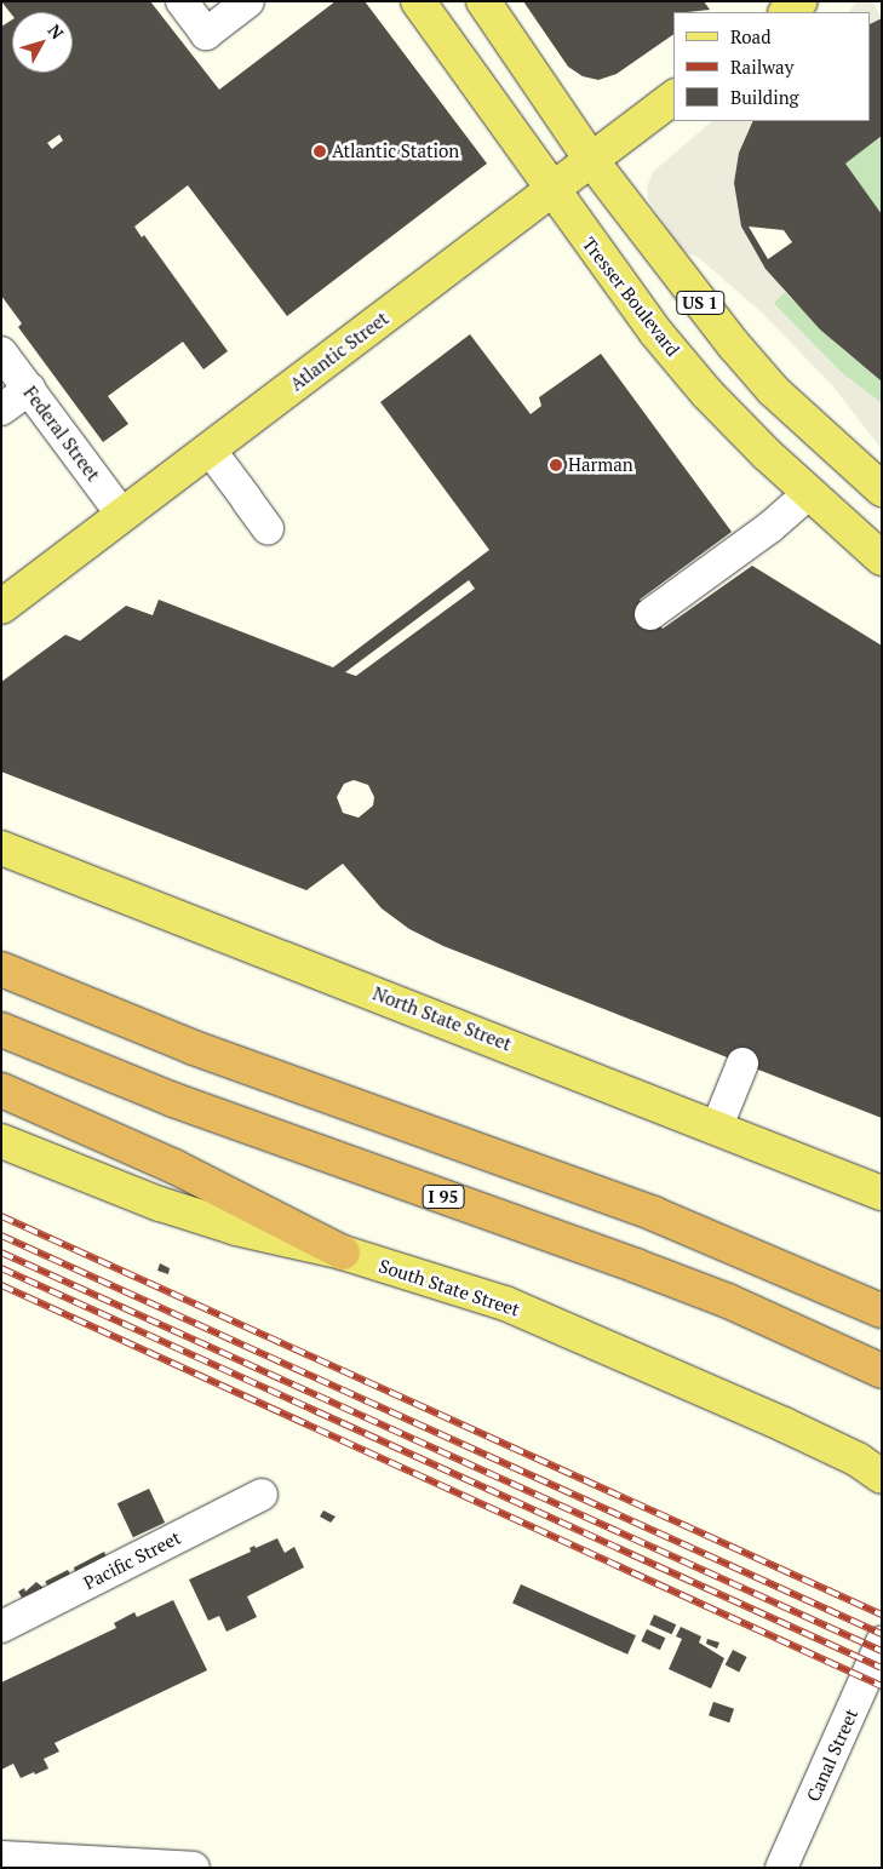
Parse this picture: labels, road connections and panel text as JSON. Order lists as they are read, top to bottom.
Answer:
{
  "streets": {
    "highway": ["I 95"],
    "main road": [
      "Tresser Boulevard",
      "US 1",
      "Atlantic Street",
      "North State Street",
      "South State Street"
    ],
    "street": ["Federal Street", "Pacific Street", "Canal Street"]
  },
  "crossings": [
    ["Tresser Boulevard", "Atlantic Street"],
    ["US 1", "Atlantic Street"],
    ["Atlantic Street", "Federal Street"]
  ],
  "places": ["Atlantic Station", "Harman"],
  "legend": ["Road", "Railway", "Building"],
  "north": "top right"
}
